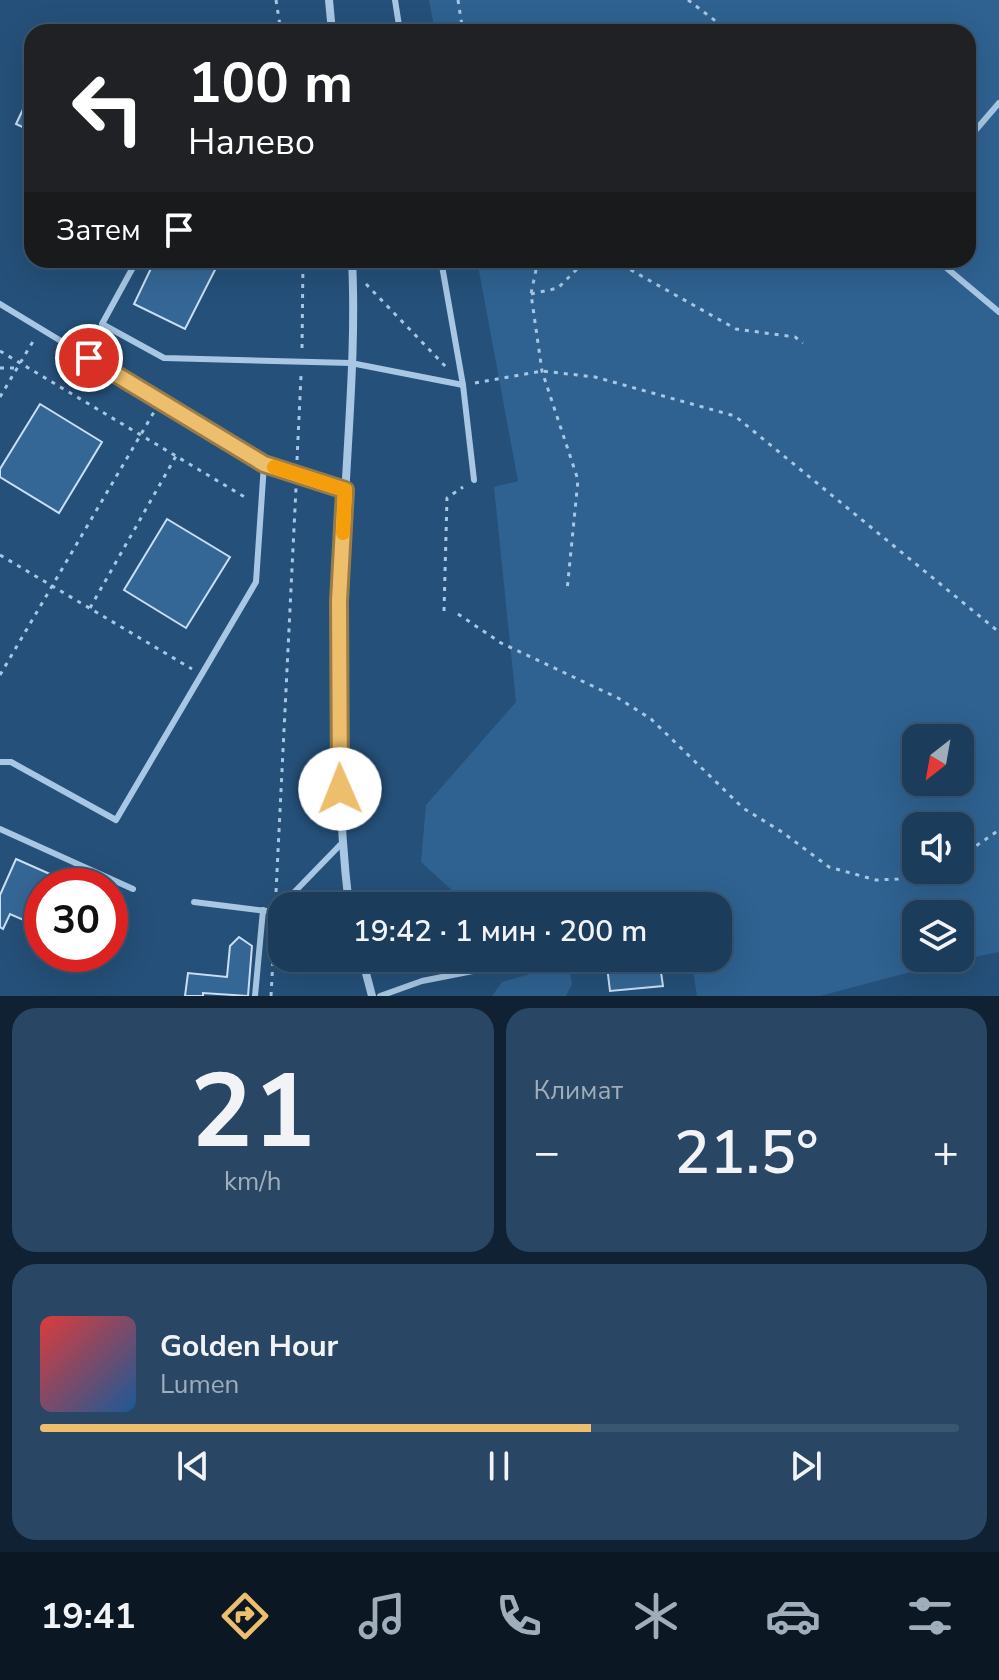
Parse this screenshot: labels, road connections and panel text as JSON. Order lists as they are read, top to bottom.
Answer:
{
  "north": "bottom left",
  "page": {
    "turn": ["100 m", "Налево"],
    "then": "Затем",
    "limit": "30",
    "trip": "19:42 · 1 мин · 200 m",
    "tile": [
      ["21", "km/h"],
      "Климат"
    ],
    "heat": ["−", "21.5°", "+"],
    "song": ["Golden Hour", "Lumen"],
    "tabs": "19:41"
  }
}
